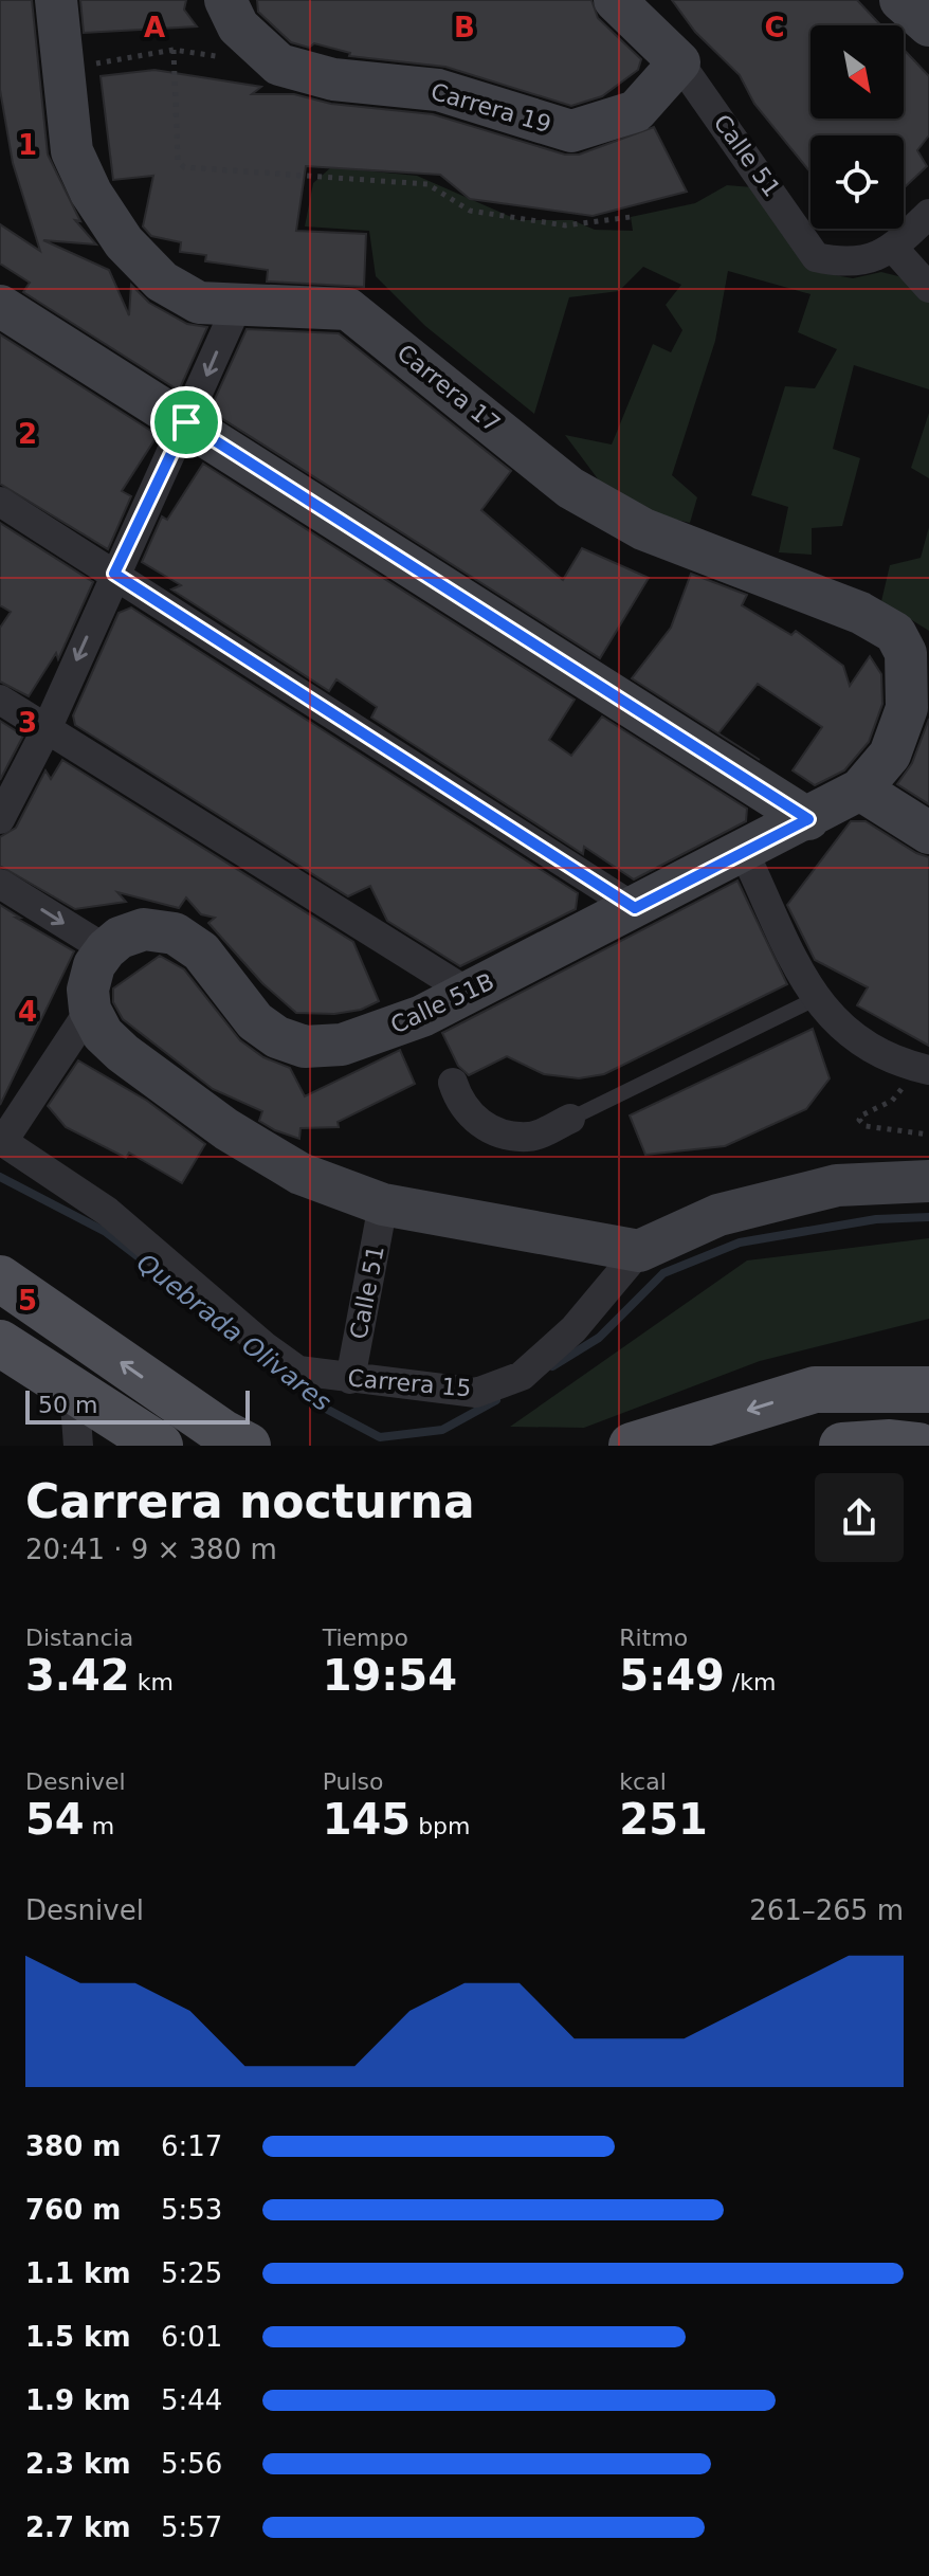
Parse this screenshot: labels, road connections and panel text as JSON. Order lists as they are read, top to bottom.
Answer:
{
  "streets": {
    "main road": [
      "Carrera 19",
      "Calle 51",
      "Carrera 17",
      "Calle 51B",
      "Carrera 15"
    ]
  },
  "crossings": [
    ["Carrera 19", "Calle 51"],
    ["Calle 51", "Carrera 15"],
    ["Carrera 17", "Calle 51B"]
  ],
  "water": ["Quebrada Olivares"],
  "scale_bar": "50 m",
  "north": "bottom right",
  "page": {
    "scale": "50 m",
    "heading": ["Carrera nocturna", "20:41 · 9 × 380 m"],
    "stats": [
      ["Distancia", "3.42 km"],
      ["Tiempo", "19:54"],
      ["Ritmo", "5:49 /km"],
      ["Desnivel", "54 m"],
      ["Pulso", "145 bpm"],
      ["kcal", "251"]
    ],
    "chart": ["Desnivel", "261–265 m"],
    "list": [
      {
        "name": "380 m",
        "note": "6:17"
      },
      {
        "name": "760 m",
        "note": "5:53"
      },
      {
        "name": "1.1 km",
        "note": "5:25"
      },
      {
        "name": "1.5 km",
        "note": "6:01"
      },
      {
        "name": "1.9 km",
        "note": "5:44"
      },
      {
        "name": "2.3 km",
        "note": "5:56"
      },
      {
        "name": "2.7 km",
        "note": "5:57"
      }
    ]
  },
  "grid": {
    "columns": ["A", "B", "C"],
    "rows": [
      "1",
      "2",
      "3",
      "4",
      "5"
    ]
  }
}
